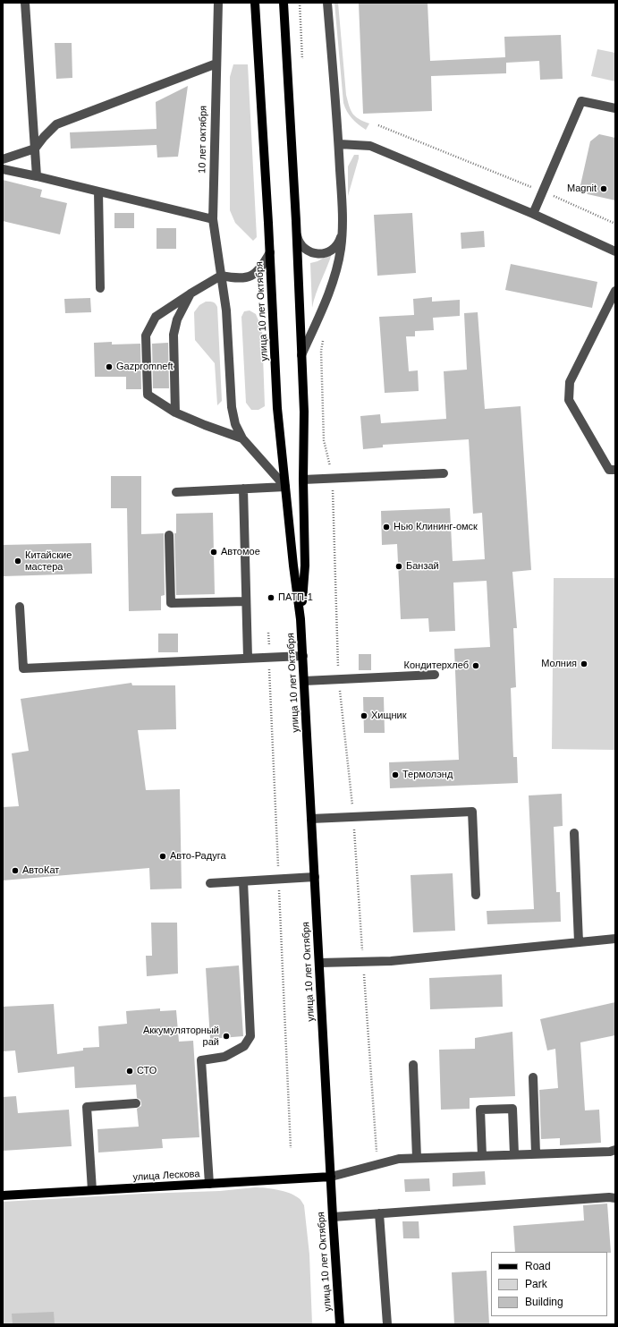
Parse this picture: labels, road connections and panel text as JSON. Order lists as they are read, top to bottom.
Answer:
{
  "streets": {
    "main road": ["улица 10 лет Октября", "улица Лескова"],
    "street": ["10 лет октября"]
  },
  "crossings": [
    ["улица 10 лет Октября", "улица Лескова"]
  ],
  "places": [
    "Magnit",
    "Gazpromneft",
    "Нью Клининг-омск",
    "Автомое",
    "Китайские мастера",
    "Банзай",
    "ПАТП-1",
    "Молния",
    "Кондитерхлеб",
    "Хищник",
    "Термолэнд",
    "Авто-Радуга",
    "АвтоКат",
    "Аккумуляторный рай",
    "СТО"
  ],
  "legend": ["Road", "Park", "Building"]
}
